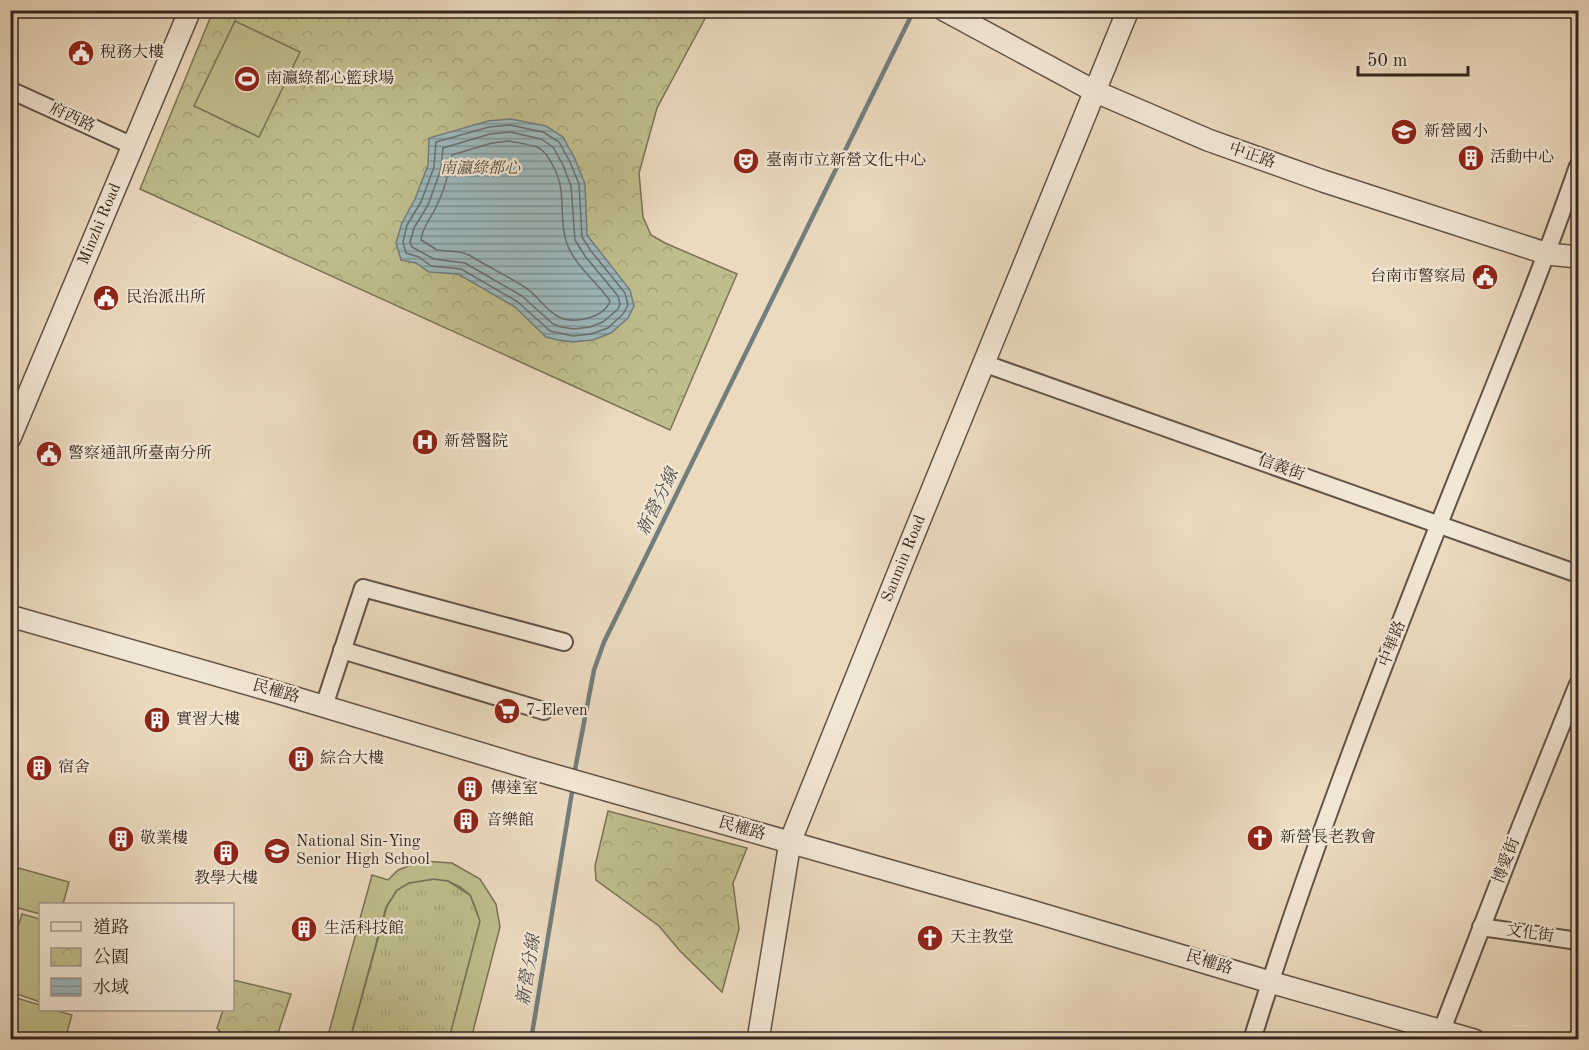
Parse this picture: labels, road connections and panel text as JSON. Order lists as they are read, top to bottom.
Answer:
{
  "streets": {
    "street": [
      "府西路",
      "中正路",
      "Minzhi Road",
      "信義街",
      "Sanmin Road",
      "中華路",
      "民權路",
      "博愛街",
      "文化街"
    ]
  },
  "crossings": [
    ["府西路", "Minzhi Road"],
    ["中正路", "Sanmin Road"],
    ["中正路", "中華路"],
    ["信義街", "Sanmin Road"],
    ["信義街", "中華路"],
    ["Sanmin Road", "民權路"],
    ["中華路", "民權路"],
    ["民權路", "博愛街"],
    ["博愛街", "文化街"]
  ],
  "water": ["新營分線"],
  "parks": ["南瀛綠都心"],
  "places": {
    "public building": [
      "稅務大樓",
      "台南市警察局",
      "民治派出所",
      "警察通訊所臺南分所"
    ],
    "sports": ["南瀛綠都心籃球場"],
    "school or university": ["新營國小", "National Sin-Ying Senior High School"],
    "building": [
      "活動中心",
      "實習大樓",
      "綜合大樓",
      "宿舍",
      "傳達室",
      "音樂館",
      "敬業樓",
      "教學大樓",
      "生活科技館"
    ],
    "theatre": ["臺南市立新營文化中心"],
    "hospital": ["新營醫院"],
    "supermarket": ["7-Eleven"],
    "church": ["新營長老教會", "天主教堂"]
  },
  "legend": ["道路", "公園", "水域"],
  "scale_bar": "50 m"
}
